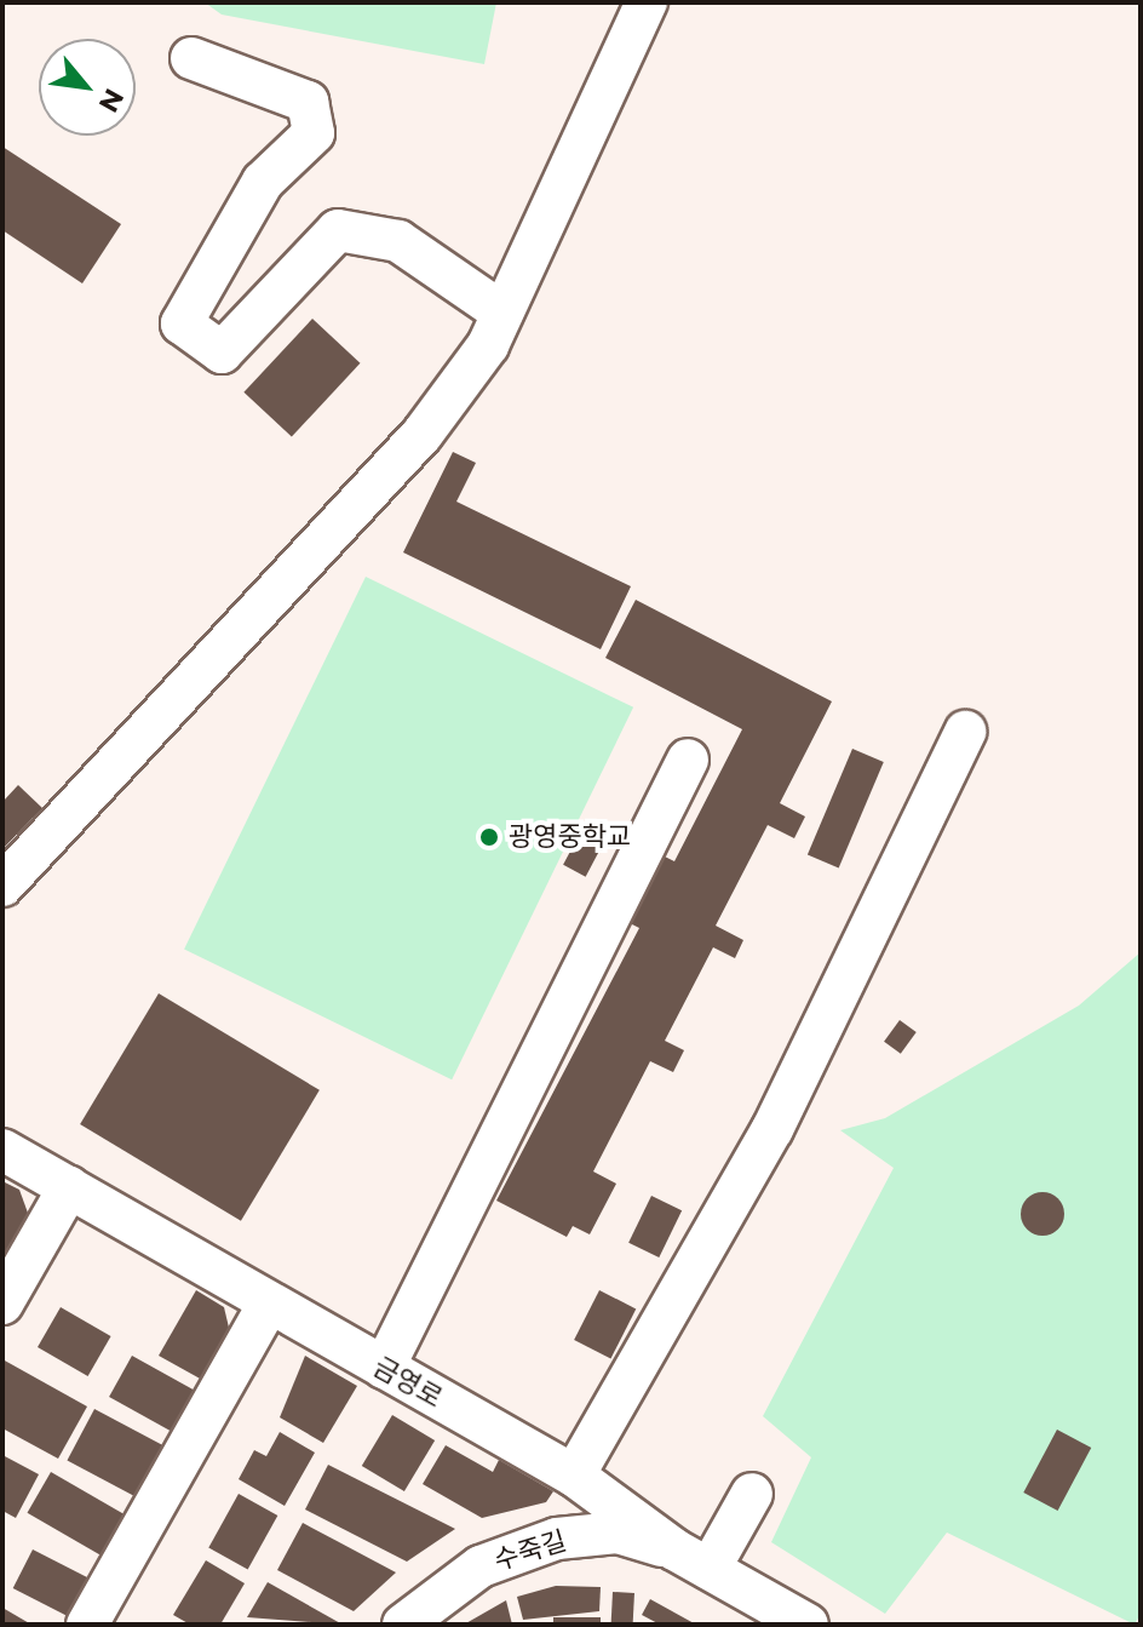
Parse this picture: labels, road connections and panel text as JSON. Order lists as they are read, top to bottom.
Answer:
{
  "streets": {
    "street": ["금영로", "수죽길"]
  },
  "crossings": [
    ["금영로", "수죽길"]
  ],
  "places": ["광영중학교"],
  "north": "bottom right"
}
